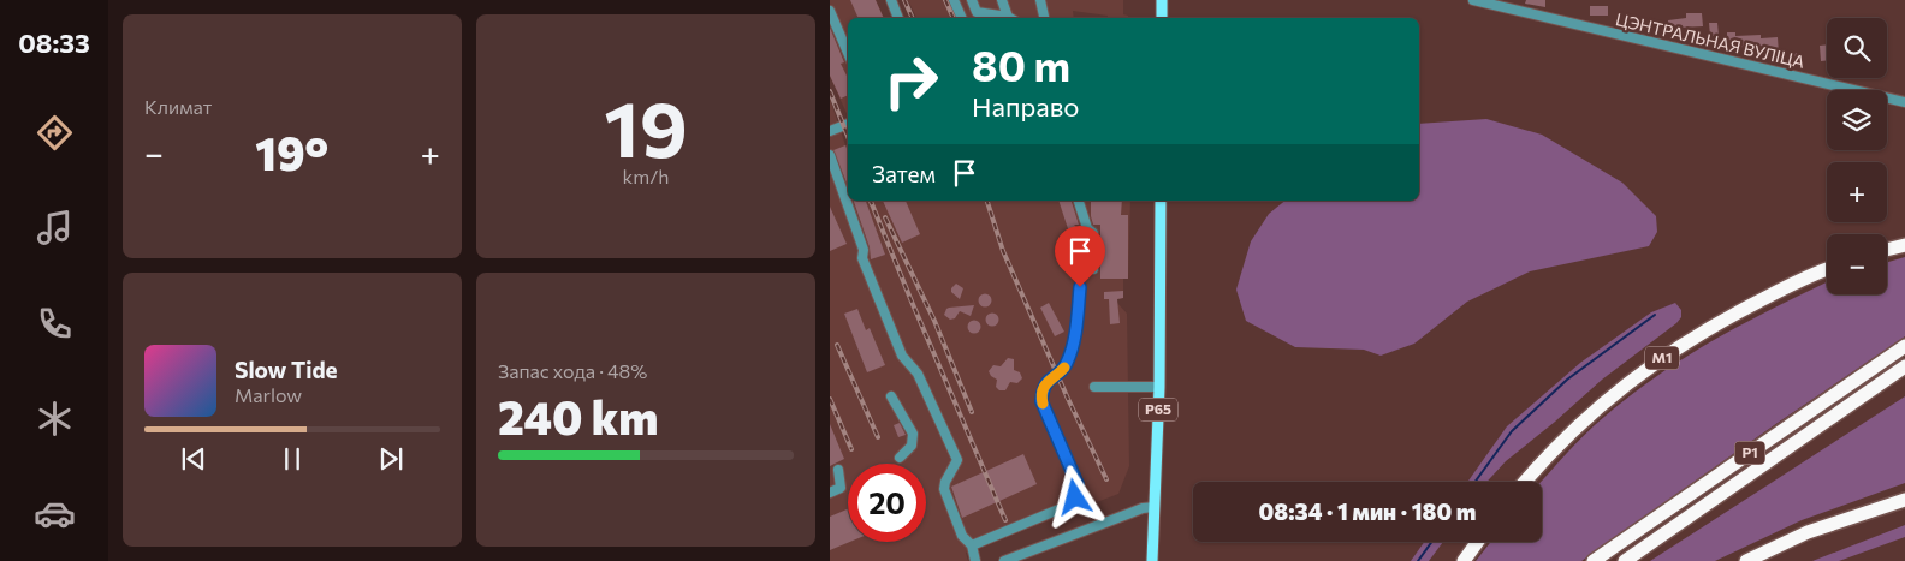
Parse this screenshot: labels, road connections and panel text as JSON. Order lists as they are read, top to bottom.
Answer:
{
  "streets": {
    "highway": ["М1", "Р1"],
    "main road": ["Р65"],
    "street": ["ЦЭНТРАЛЬНАЯ ВУЛІЦА"]
  },
  "page": {
    "tabs": "08:33",
    "tile": [
      "Климат",
      ["19", "km/h"],
      ["Запас хода · 48%", "240 km"]
    ],
    "map_buttons": ["+", "−"],
    "turn": ["80 m", "Направо"],
    "heat": ["−", "19°", "+"],
    "then": "Затем",
    "song": ["Slow Tide", "Marlow"],
    "limit": "20",
    "trip": "08:34 · 1 мин · 180 m"
  }
}
